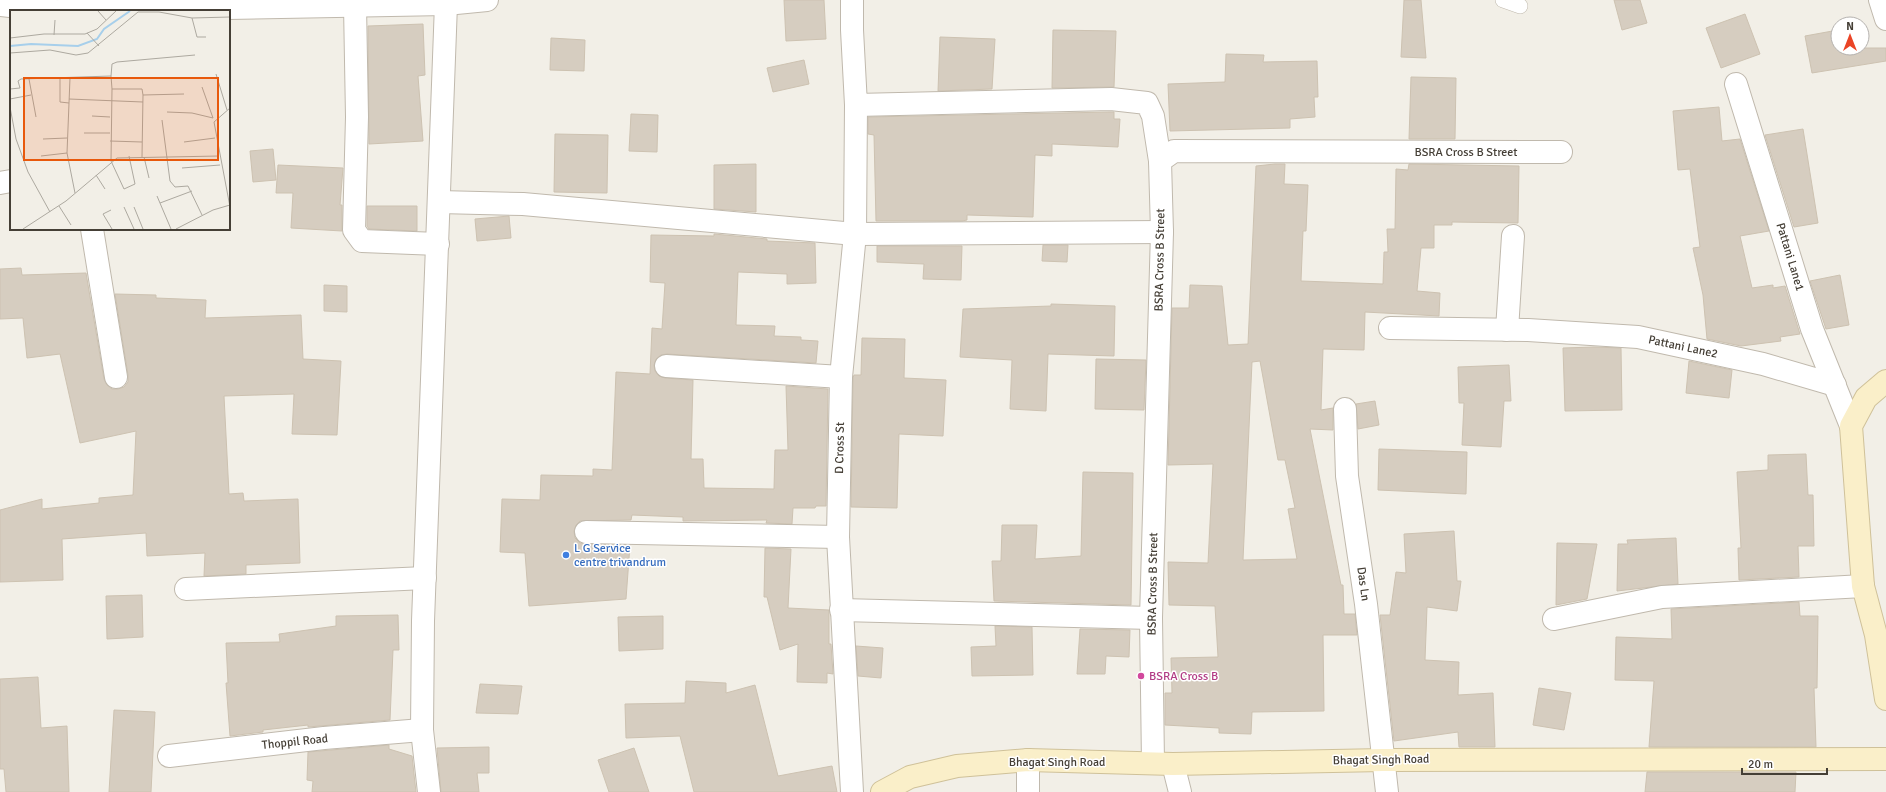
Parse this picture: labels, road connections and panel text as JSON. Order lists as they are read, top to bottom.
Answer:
{
  "streets": {
    "street": [
      "BSRA Cross B Street",
      "Pattani Lane1",
      "Pattani Lane2",
      "D Cross St",
      "Das Ln",
      "Thoppil Road",
      "Bhagat Singh Road"
    ]
  },
  "crossings": [
    ["BSRA Cross B Street", "Bhagat Singh Road"],
    ["Pattani Lane1", "Pattani Lane2"],
    ["Das Ln", "Bhagat Singh Road"]
  ],
  "places": ["L G Service centre trivandrum", "BSRA Cross B"],
  "scale_bar": "20 m",
  "north": "top"
}
